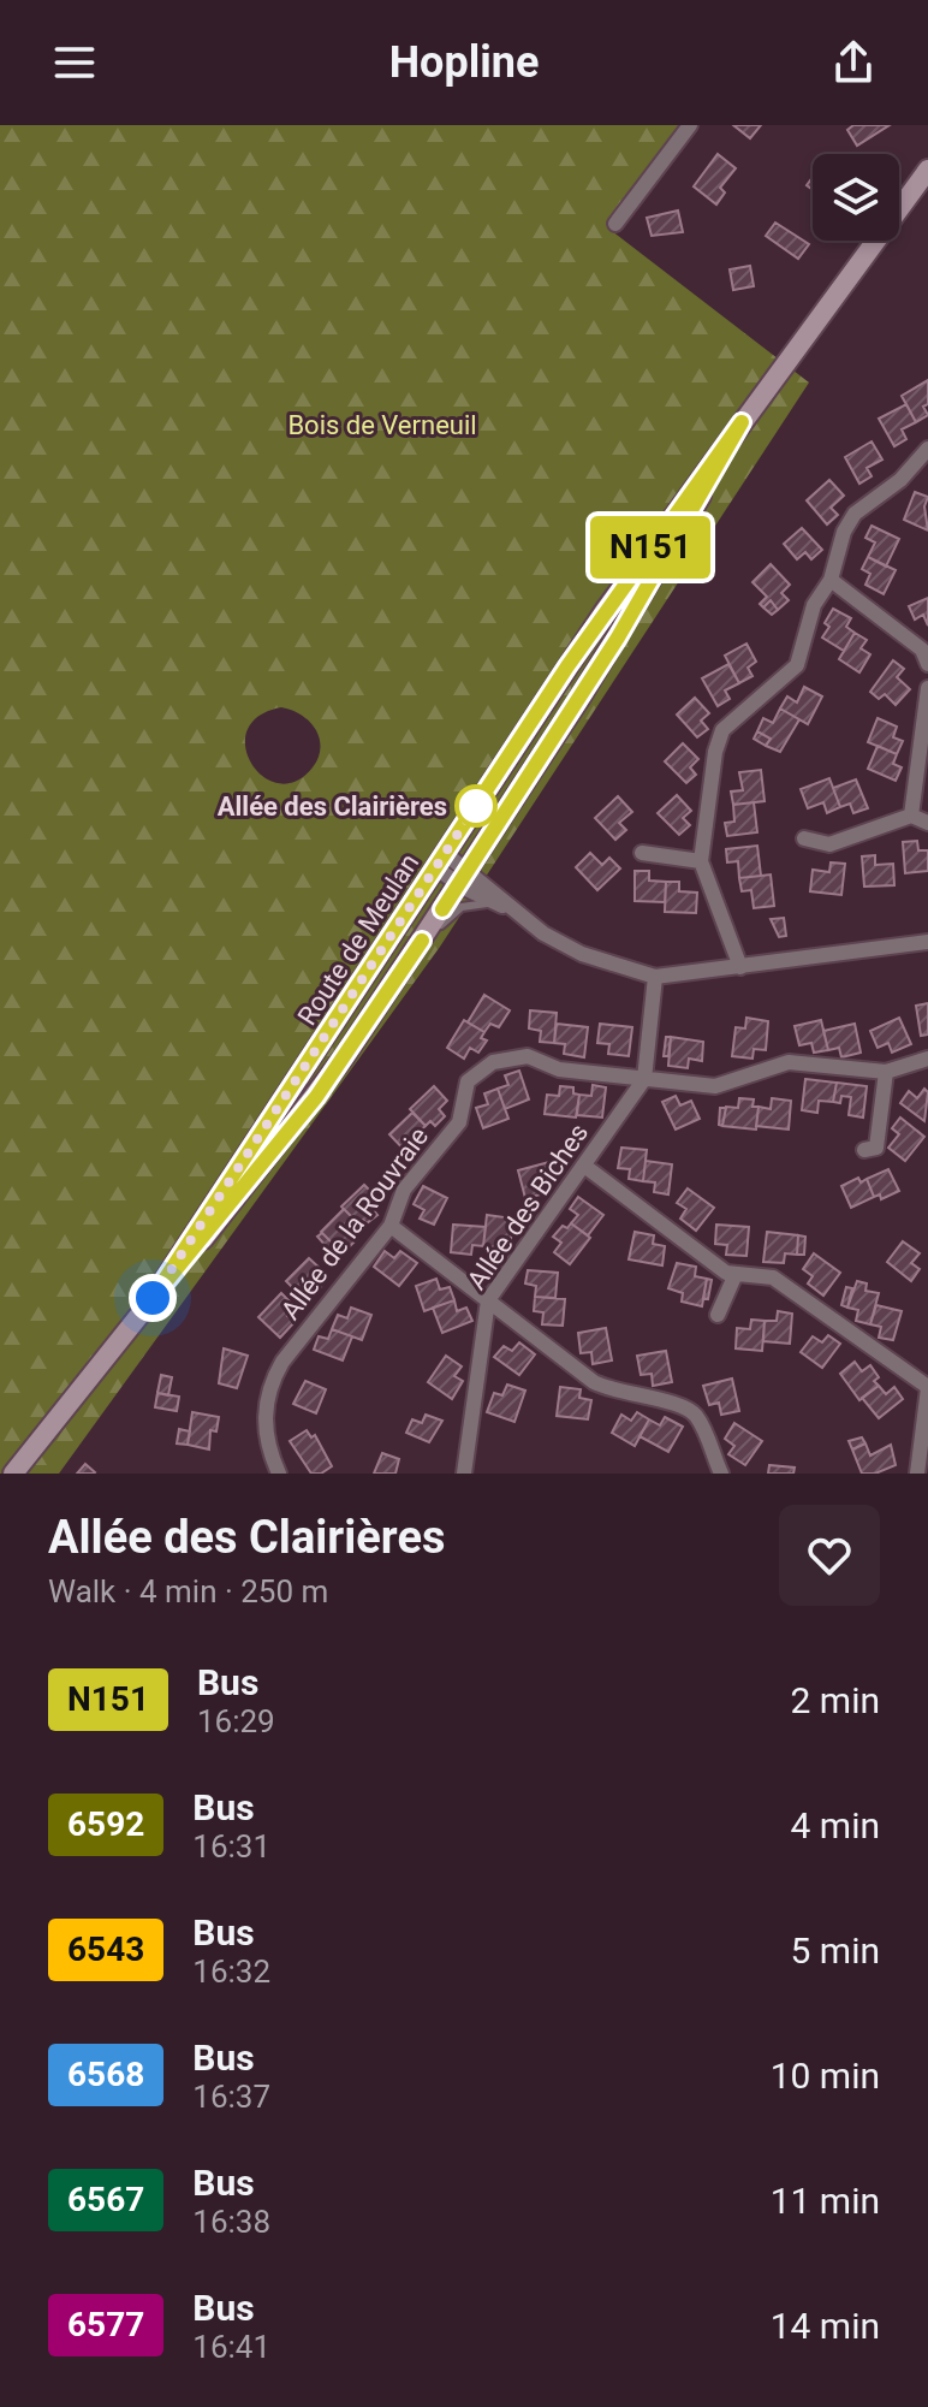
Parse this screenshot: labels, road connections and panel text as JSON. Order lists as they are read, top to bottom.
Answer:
{
  "streets": {
    "main road": ["Route de Meulan"],
    "street": ["Allée des Biches", "Allée de la Rouvraie"]
  },
  "crossings": [
    ["Allée des Biches", "Allée de la Rouvraie"]
  ],
  "parks": ["Bois de Verneuil"],
  "places": ["Allée des Clairières"],
  "lines": ["bus line N151"],
  "page": {
    "header": "Hopline",
    "on_map": "N151",
    "heading": ["Allée des Clairières", "Walk · 4 min · 250 m"],
    "list": [
      {
        "mark": "N151",
        "name": "Bus",
        "note": "16:29",
        "value": "2 min"
      },
      {
        "mark": "6592",
        "name": "Bus",
        "note": "16:31",
        "value": "4 min"
      },
      {
        "mark": "6543",
        "name": "Bus",
        "note": "16:32",
        "value": "5 min"
      },
      {
        "mark": "6568",
        "name": "Bus",
        "note": "16:37",
        "value": "10 min"
      },
      {
        "mark": "6567",
        "name": "Bus",
        "note": "16:38",
        "value": "11 min"
      },
      {
        "mark": "6577",
        "name": "Bus",
        "note": "16:41",
        "value": "14 min"
      }
    ]
  }
}
